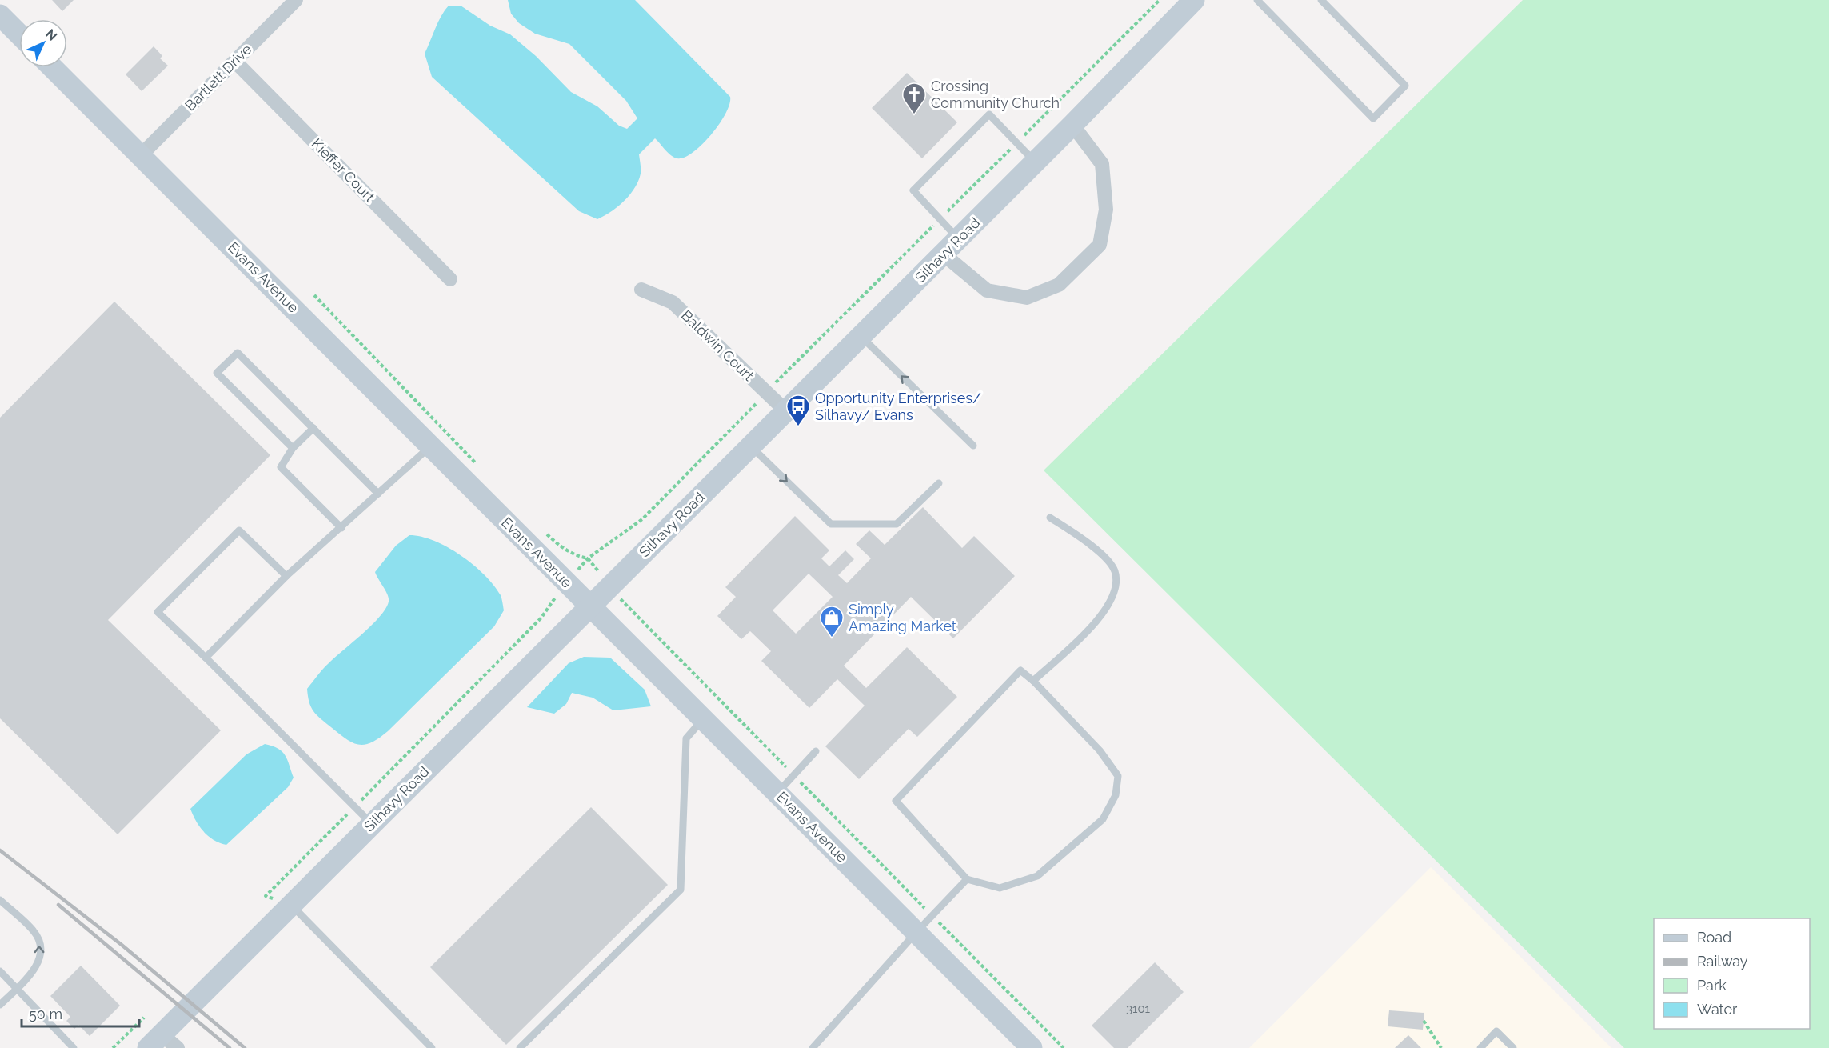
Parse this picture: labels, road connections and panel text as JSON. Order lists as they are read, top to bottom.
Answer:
{
  "streets": {
    "street": [
      "Bartlett Drive",
      "Kieffer Court",
      "Silhavy Road",
      "Evans Avenue",
      "Baldwin Court"
    ]
  },
  "crossings": [
    ["Bartlett Drive", "Kieffer Court"],
    ["Bartlett Drive", "Evans Avenue"],
    ["Silhavy Road", "Evans Avenue"],
    ["Silhavy Road", "Baldwin Court"]
  ],
  "places": {
    "church": ["Crossing Community Church"],
    "bus stop": ["Opportunity Enterprises/ Silhavy/ Evans"],
    "shop": ["Simply Amazing Market"]
  },
  "house_numbers": ["3101"],
  "legend": [
    "Road",
    "Railway",
    "Park",
    "Water"
  ],
  "scale_bar": "50 m",
  "north": "top right"
}
